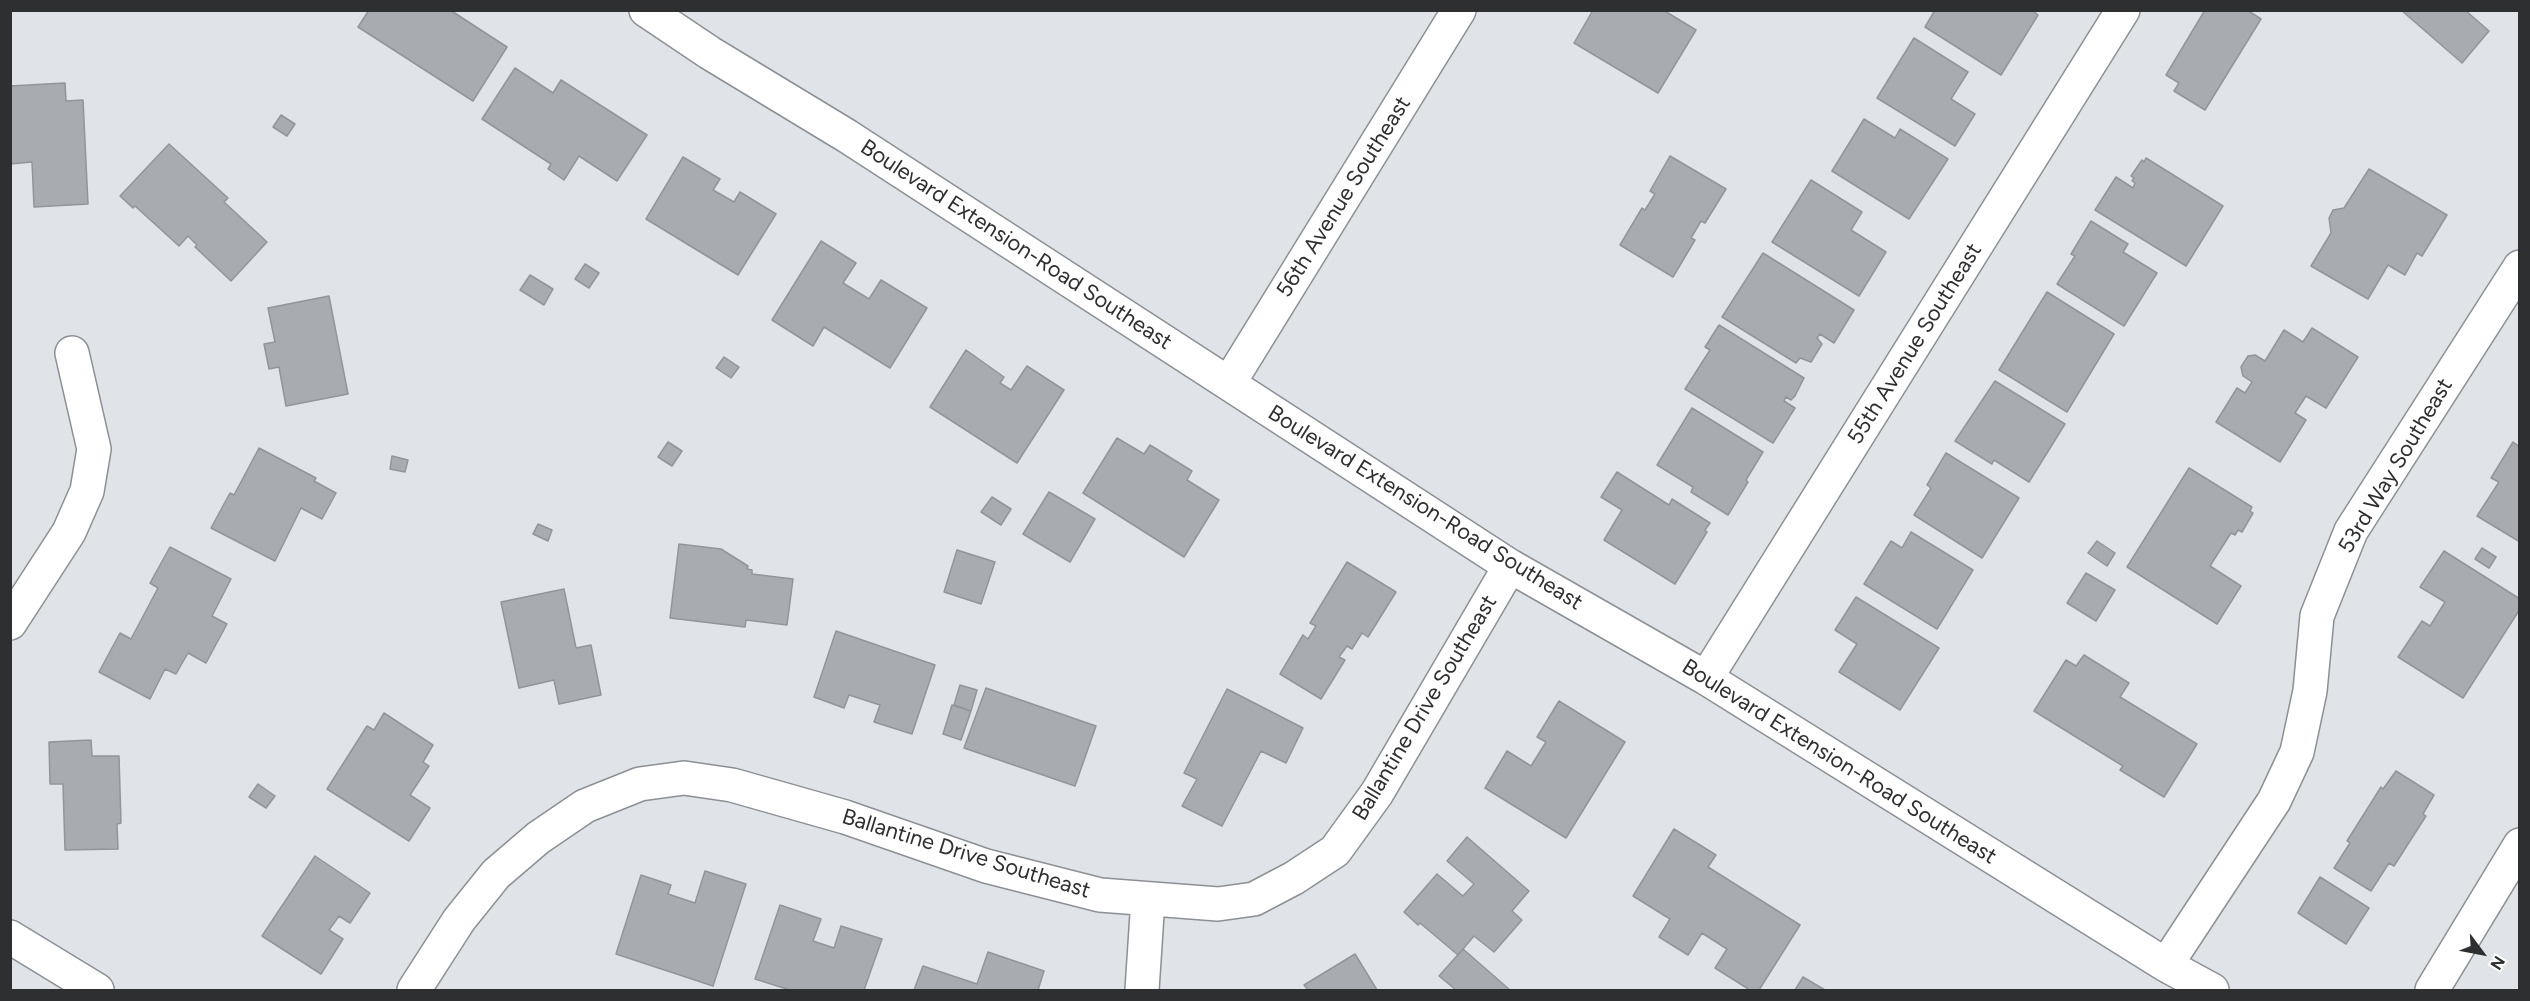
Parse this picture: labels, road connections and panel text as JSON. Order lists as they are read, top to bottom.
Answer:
{
  "streets": {
    "street": [
      "56th Avenue Southeast",
      "Boulevard Extension-Road Southeast",
      "55th Avenue Southeast",
      "53rd Way Southeast",
      "Ballantine Drive Southeast"
    ]
  },
  "crossings": [
    ["56th Avenue Southeast", "Boulevard Extension-Road Southeast"],
    ["Boulevard Extension-Road Southeast", "55th Avenue Southeast"],
    ["Boulevard Extension-Road Southeast", "53rd Way Southeast"],
    ["Boulevard Extension-Road Southeast", "Ballantine Drive Southeast"]
  ],
  "north": "bottom right"
}
